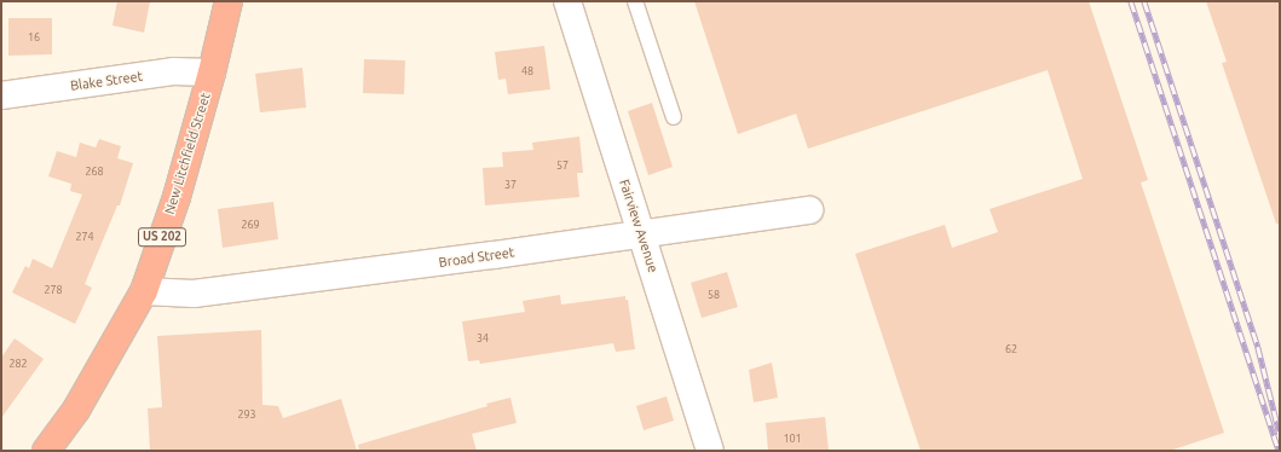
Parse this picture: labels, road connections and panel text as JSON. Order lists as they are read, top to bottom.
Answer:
{
  "streets": {
    "highway": ["New Litchfield Street", "US 202"],
    "street": ["Blake Street", "Fairview Avenue", "Broad Street"]
  },
  "crossings": [
    ["Blake Street", "New Litchfield Street"],
    ["New Litchfield Street", "Broad Street"],
    ["Fairview Avenue", "Broad Street"]
  ],
  "house_numbers": [
    "16",
    "48",
    "57",
    "268",
    "37",
    "269",
    "274",
    "278",
    "58",
    "34",
    "62",
    "282",
    "293",
    "101"
  ]
}
